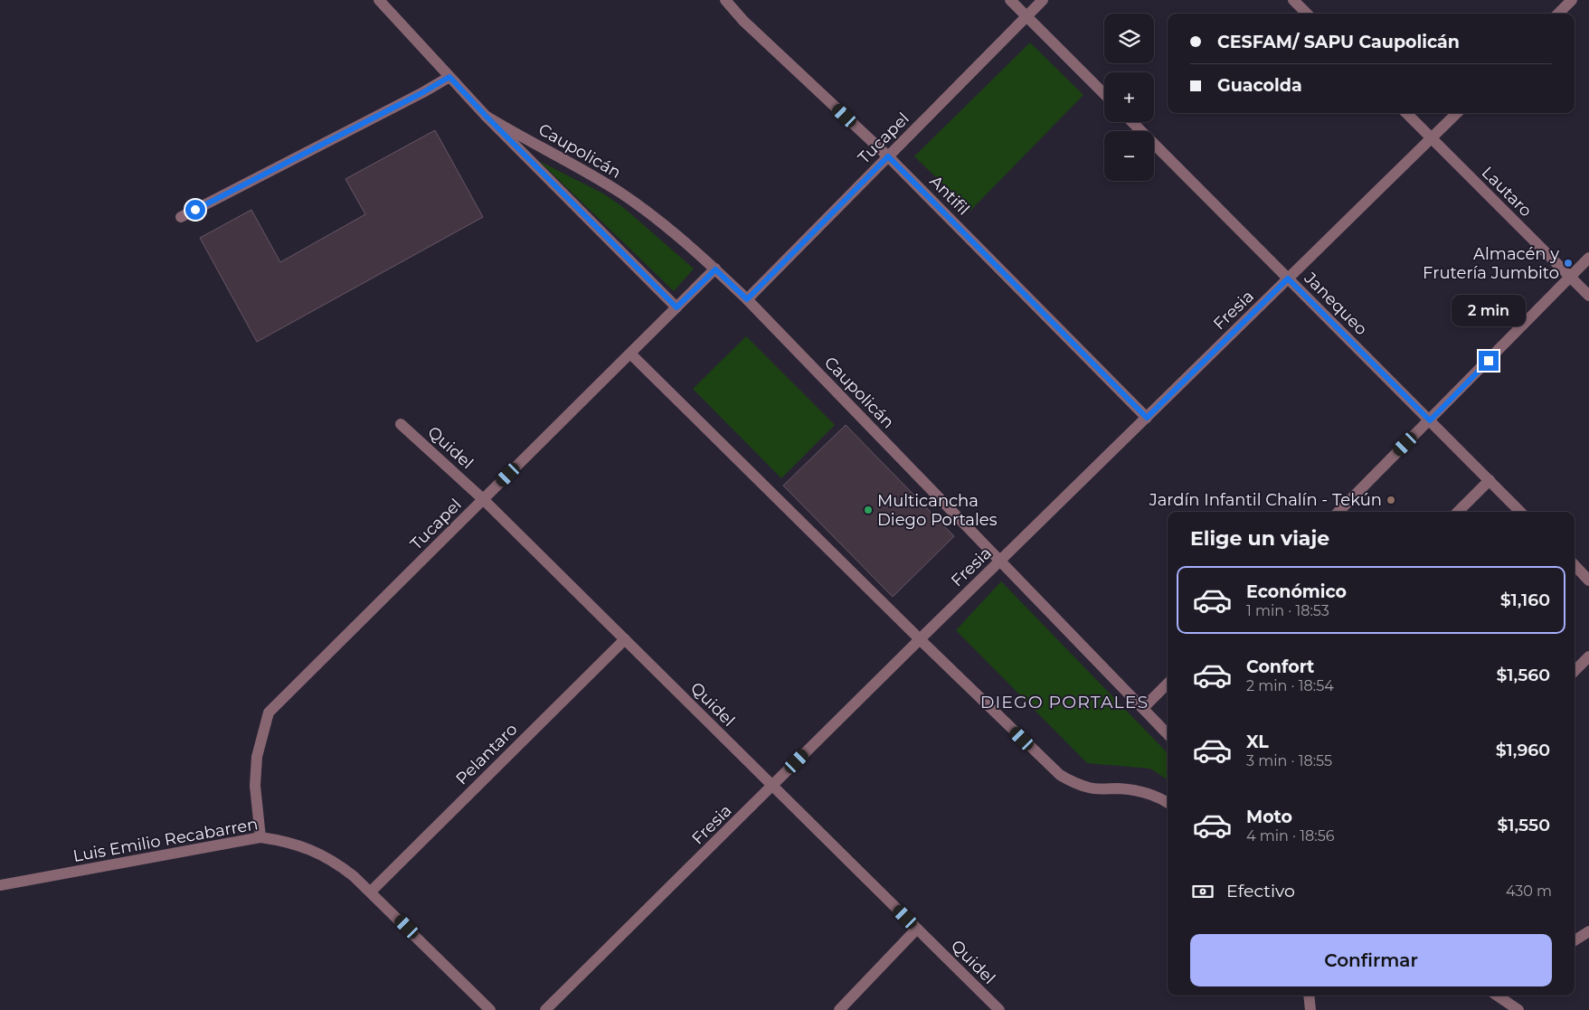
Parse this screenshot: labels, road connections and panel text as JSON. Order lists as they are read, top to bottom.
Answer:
{
  "streets": {
    "street": [
      "Tucapel",
      "Caupolicán",
      "Lautaro",
      "Antifil",
      "Janequeo",
      "Fresia",
      "Quidel",
      "Pelantaro",
      "Luis Emilio Recabarren"
    ]
  },
  "crossings": [
    ["Tucapel", "Caupolicán"],
    ["Tucapel", "Antifil"],
    ["Tucapel", "Quidel"],
    ["Tucapel", "Luis Emilio Recabarren"],
    ["Caupolicán", "Fresia"],
    ["Lautaro", "Fresia"],
    ["Antifil", "Fresia"],
    ["Janequeo", "Fresia"],
    ["Fresia", "Quidel"],
    ["Quidel", "Pelantaro"],
    ["Pelantaro", "Luis Emilio Recabarren"]
  ],
  "districts": ["DIEGO PORTALES"],
  "places": ["Almacén y Frutería Jumbito", "Jardín Infantil Chalín - Tekún", "Multicancha Diego Portales"],
  "page": {
    "map_buttons": ["+", "−"],
    "banner": ["CESFAM/ SAPU Caupolicán", "Guacolda"],
    "bubble": "2 min",
    "heading": "Elige un viaje",
    "list": [
      {
        "name": "Económico",
        "note": "1 min · 18:53",
        "value": "$1,160"
      },
      {
        "name": "Confort",
        "note": "2 min · 18:54",
        "value": "$1,560"
      },
      {
        "name": "XL",
        "note": "3 min · 18:55",
        "value": "$1,960"
      },
      {
        "name": "Moto",
        "note": "4 min · 18:56",
        "value": "$1,550"
      }
    ],
    "pay": ["Efectivo", "430 m"],
    "buttons": "Confirmar"
  }
}
